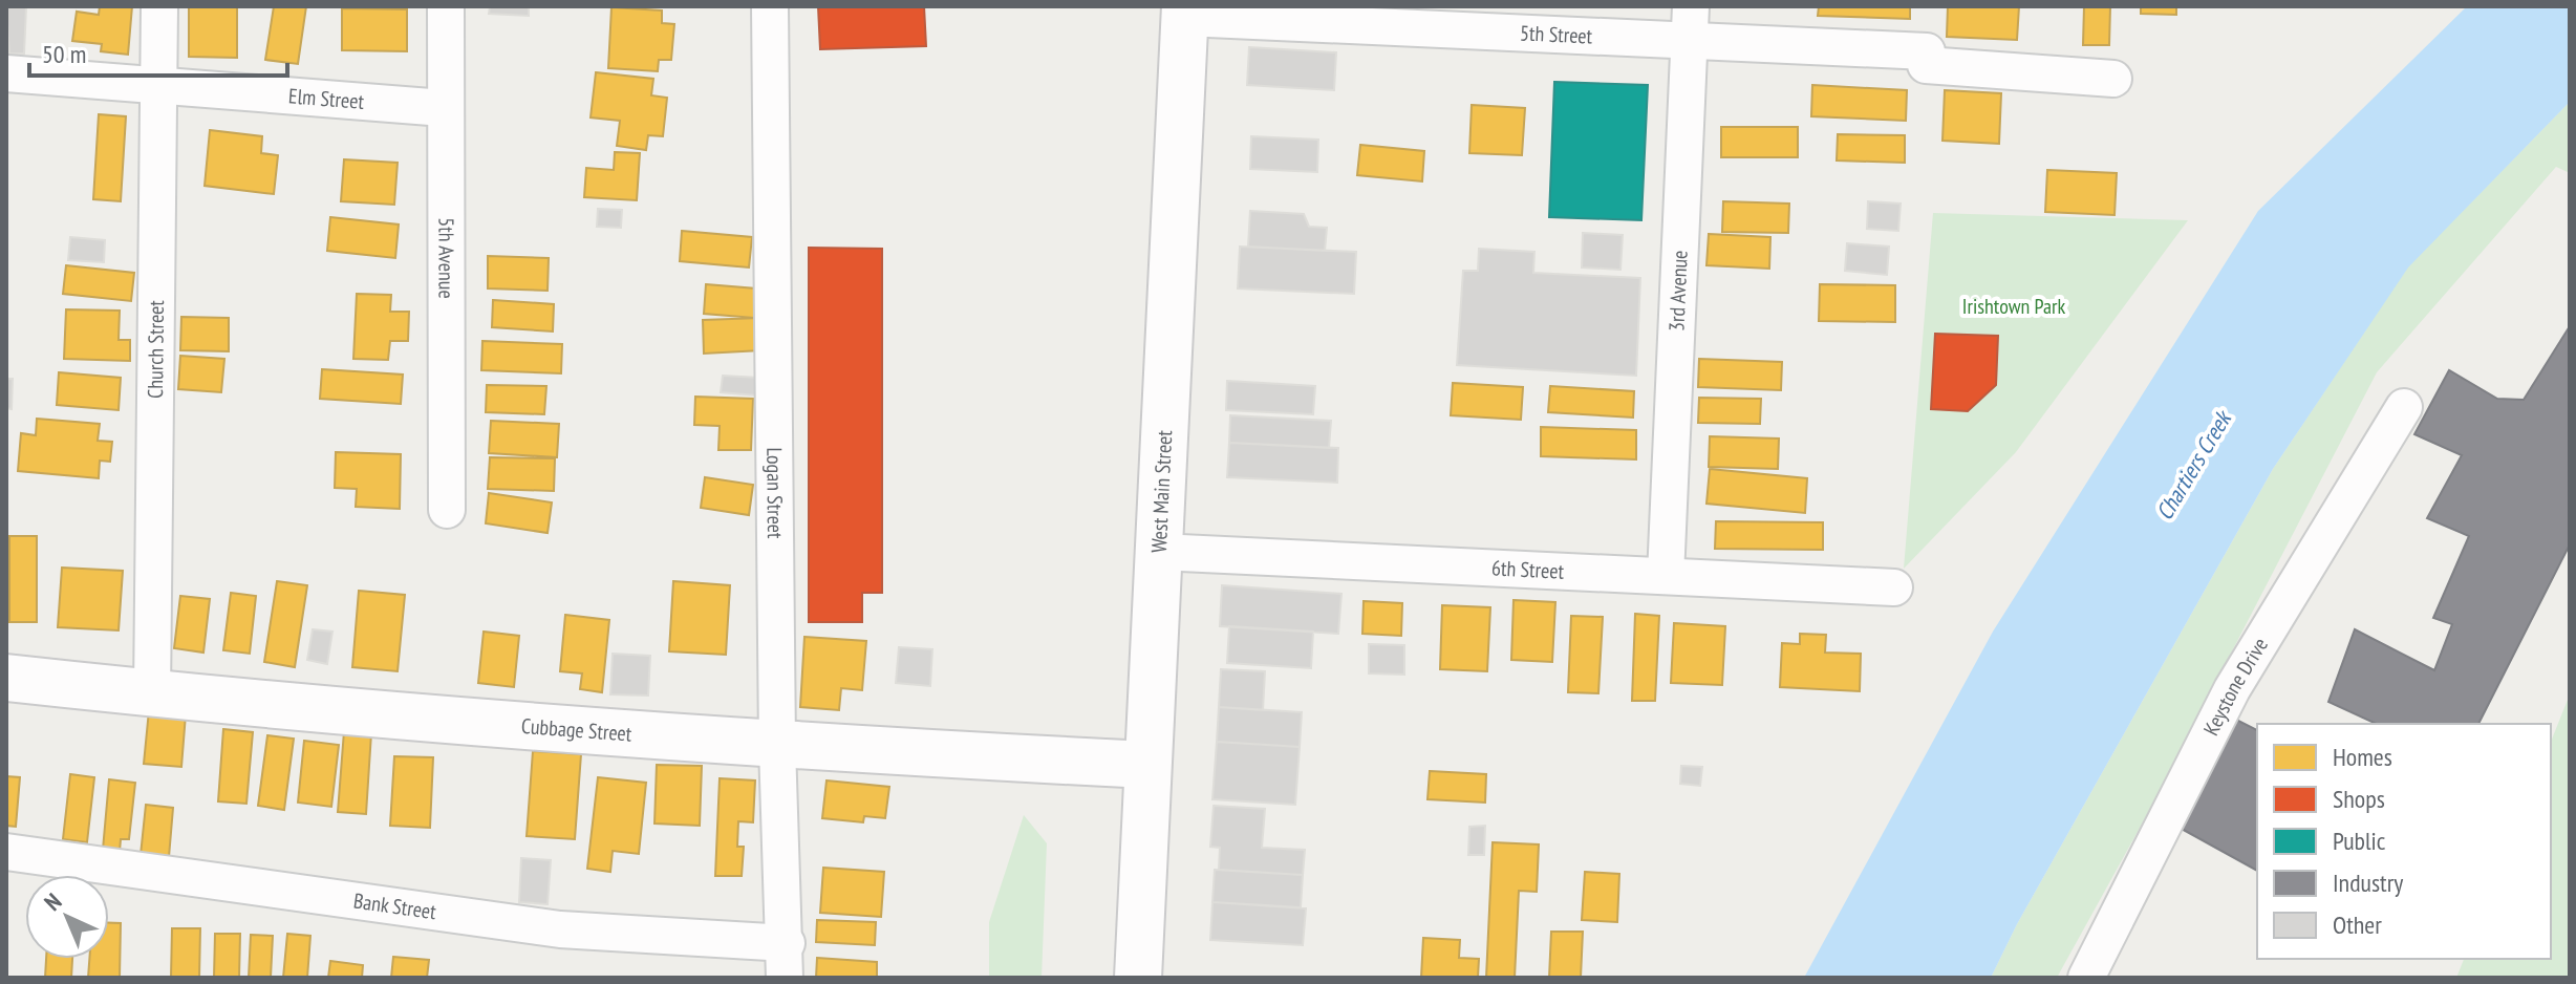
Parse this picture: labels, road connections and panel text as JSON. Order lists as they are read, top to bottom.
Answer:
{
  "streets": {
    "street": [
      "5th Street",
      "Elm Street",
      "5th Avenue",
      "3rd Avenue",
      "Church Street",
      "Logan Street",
      "West Main Street",
      "6th Street",
      "Keystone Drive",
      "Cubbage Street",
      "Bank Street"
    ]
  },
  "crossings": [
    ["5th Street", "3rd Avenue"],
    ["5th Street", "West Main Street"],
    ["Elm Street", "5th Avenue"],
    ["Elm Street", "Church Street"],
    ["3rd Avenue", "6th Street"],
    ["Church Street", "Cubbage Street"],
    ["Logan Street", "Cubbage Street"],
    ["Logan Street", "Bank Street"],
    ["West Main Street", "6th Street"],
    ["West Main Street", "Cubbage Street"]
  ],
  "water": ["Chartiers Creek"],
  "parks": ["Irishtown Park"],
  "legend": [
    "Homes",
    "Shops",
    "Public",
    "Industry",
    "Other"
  ],
  "scale_bar": "50 m",
  "north": "top left"
}
